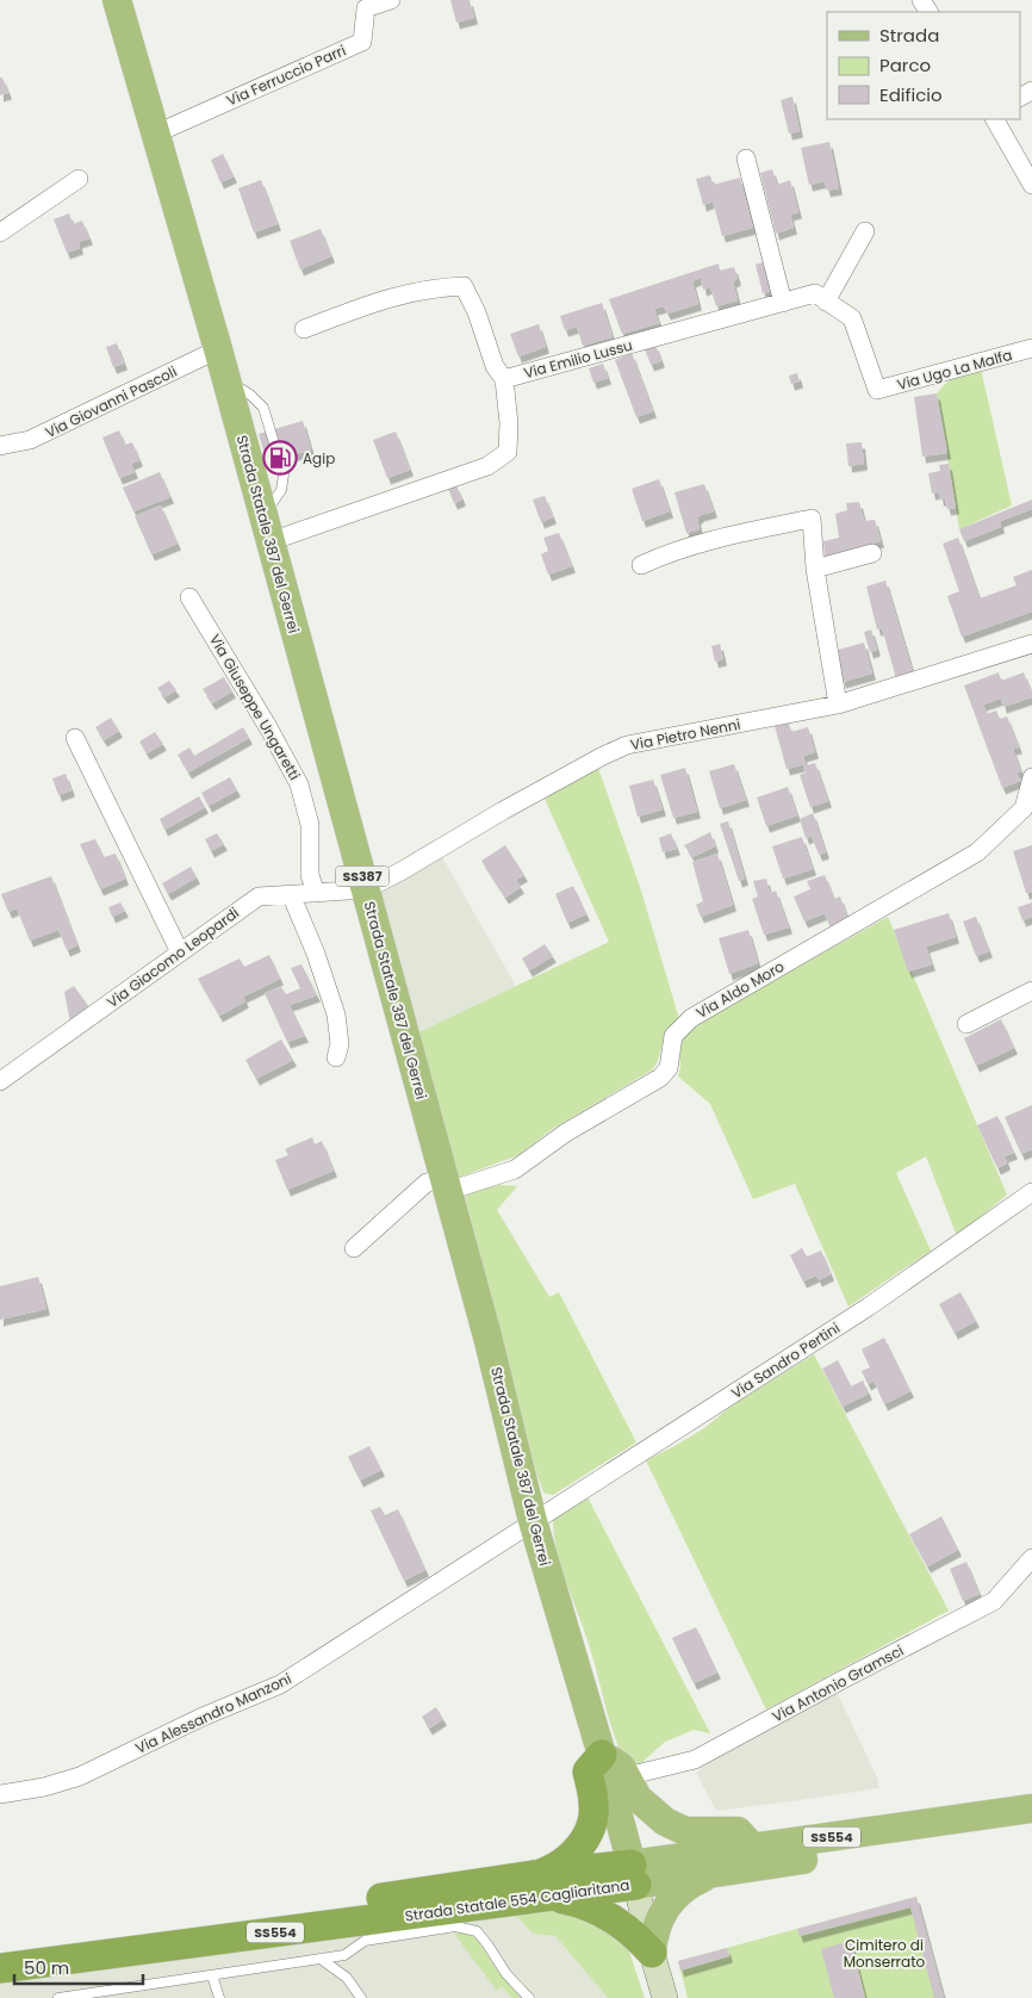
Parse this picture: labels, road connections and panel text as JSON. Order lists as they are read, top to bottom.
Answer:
{
  "streets": {
    "highway": ["SS554", "Strada Statale 554 Cagliaritana"],
    "main road": ["Strada Statale 387 del Gerrei", "SS387"],
    "street": [
      "Via Ferruccio Parri",
      "Via Emilio Lussu",
      "Via Ugo La Malfa",
      "Via Giovanni Pascoli",
      "Via Giuseppe Ungaretti",
      "Via Pietro Nenni",
      "Via Giacomo Leopardi",
      "Via Aldo Moro",
      "Via Sandro Pertini",
      "Via Antonio Gramsci",
      "Via Alessandro Manzoni"
    ]
  },
  "crossings": [
    ["Via Ferruccio Parri", "Strada Statale 387 del Gerrei"],
    ["Via Emilio Lussu", "Via Ugo La Malfa"],
    ["Via Emilio Lussu", "Strada Statale 387 del Gerrei"],
    ["Via Giovanni Pascoli", "Strada Statale 387 del Gerrei"],
    ["Strada Statale 387 del Gerrei", "Via Pietro Nenni"],
    ["Strada Statale 387 del Gerrei", "Via Giacomo Leopardi"],
    ["Strada Statale 387 del Gerrei", "Via Aldo Moro"],
    ["Strada Statale 387 del Gerrei", "Via Sandro Pertini"],
    ["Strada Statale 387 del Gerrei", "Via Alessandro Manzoni"],
    ["Strada Statale 387 del Gerrei", "Strada Statale 554 Cagliaritana"],
    ["Via Giuseppe Ungaretti", "Via Giacomo Leopardi"],
    ["Via Pietro Nenni", "Via Giacomo Leopardi"],
    ["Via Sandro Pertini", "Via Alessandro Manzoni"]
  ],
  "parks": ["Cimitero di Monserrato"],
  "places": {
    "fuel station": ["Agip"]
  },
  "legend": ["Strada", "Parco", "Edificio"],
  "scale_bar": "50 m"
}
